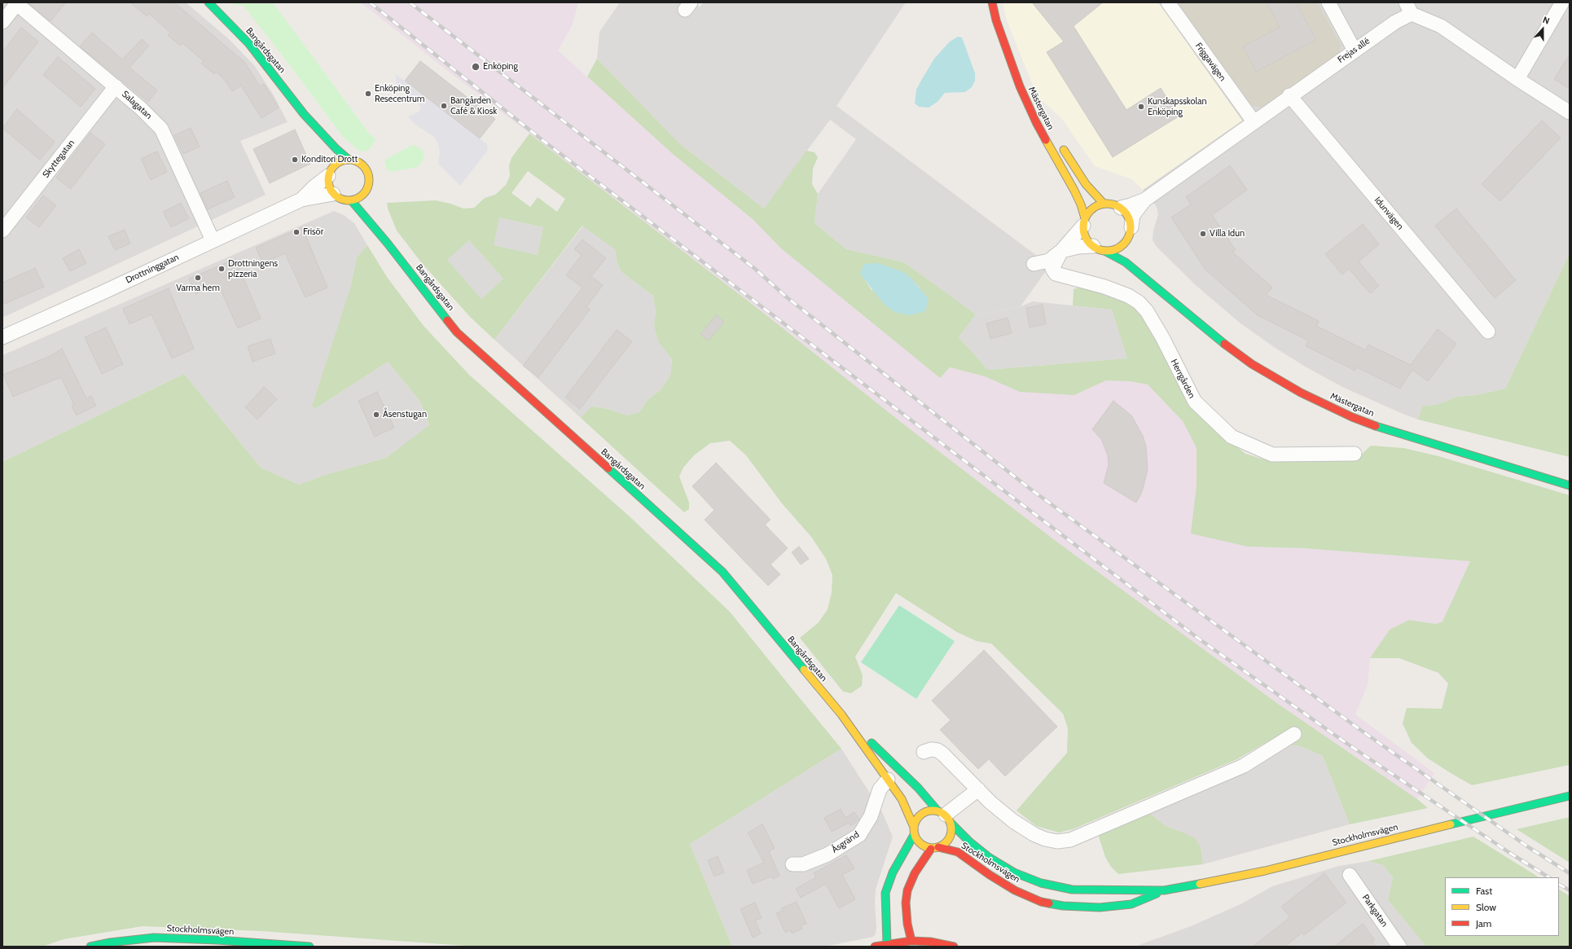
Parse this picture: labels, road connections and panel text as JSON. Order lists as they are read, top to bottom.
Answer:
{
  "streets": {
    "main road": ["Bangårdsgatan", "Mästergatan", "Stockholmsvägen"],
    "street": [
      "Frejas allé",
      "Friggavägen",
      "Salagatan",
      "Skyttegatan",
      "Idunvägen",
      "Drottninggatan",
      "Herrgården",
      "Åsgränd",
      "Parkgatan"
    ]
  },
  "crossings": [
    ["Bangårdsgatan", "Drottninggatan"],
    ["Bangårdsgatan", "Stockholmsvägen"],
    ["Bangårdsgatan", "Åsgränd"],
    ["Frejas allé", "Friggavägen"],
    ["Frejas allé", "Mästergatan"],
    ["Frejas allé", "Idunvägen"],
    ["Salagatan", "Skyttegatan"],
    ["Salagatan", "Drottninggatan"]
  ],
  "places": [
    "Enköping",
    "Enköping Resecentrum",
    "Bangården Café & Kiosk",
    "Kunskapsskolan Enköping",
    "Konditori Drott",
    "Frisör",
    "Villa Idun",
    "Drottningens pizzeria",
    "Varma hem",
    "Åsenstugan"
  ],
  "legend": ["Fast", "Slow", "Jam"],
  "north": "top"
}
